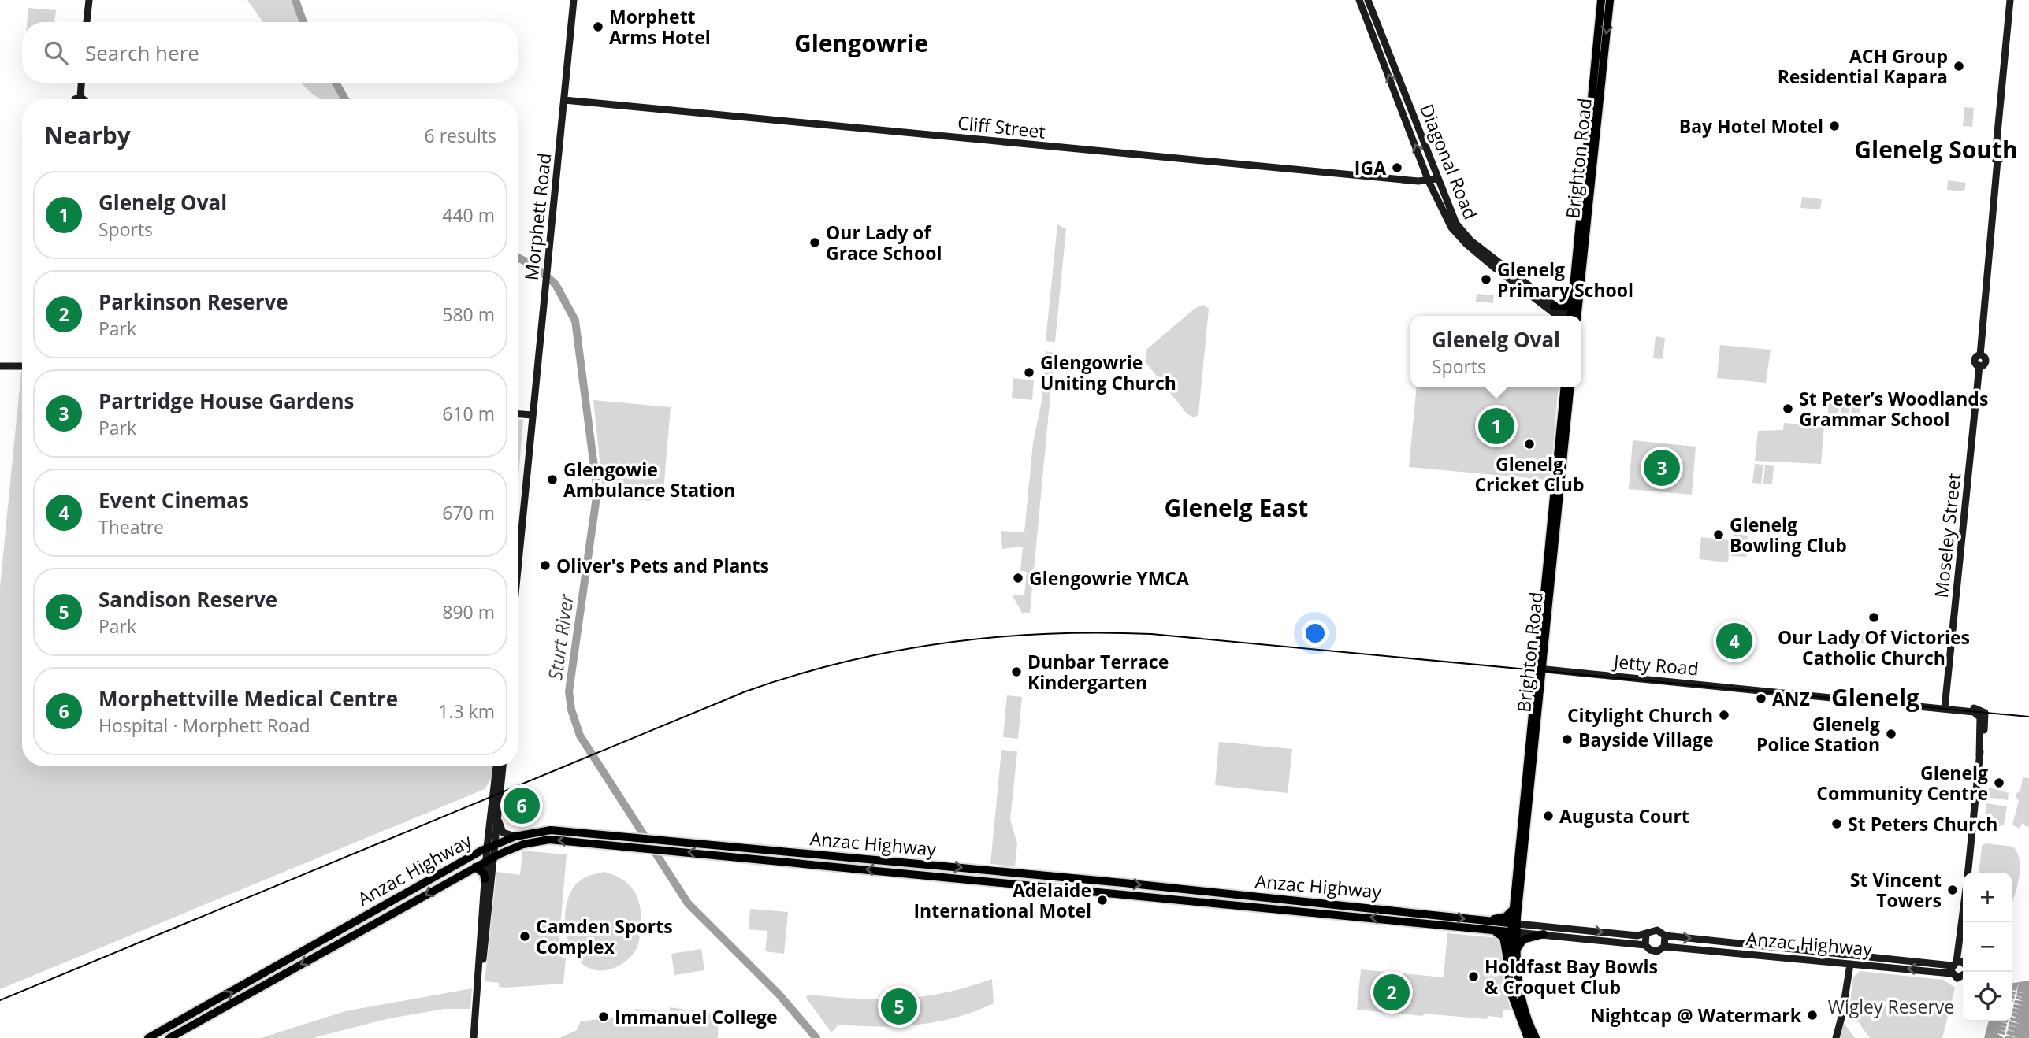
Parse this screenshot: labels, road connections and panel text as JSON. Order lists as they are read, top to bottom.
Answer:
{
  "streets": {
    "highway": ["Anzac Highway"],
    "main road": ["Brighton Road"],
    "street": [
      "Cliff Street",
      "Diagonal Road",
      "Morphett Road",
      "Moseley Street",
      "Jetty Road"
    ]
  },
  "crossings": [
    ["Cliff Street", "Diagonal Road"],
    ["Cliff Street", "Morphett Road"],
    ["Brighton Road", "Jetty Road"],
    ["Brighton Road", "Anzac Highway"],
    ["Moseley Street", "Jetty Road"]
  ],
  "districts": [
    "Glengowrie",
    "Glenelg South",
    "Glenelg East",
    "Glenelg"
  ],
  "water": ["Sturt River"],
  "parks": ["Wigley Reserve"],
  "places": [
    "Morphett Arms Hotel",
    "ACH Group Residential Kapara",
    "Bay Hotel Motel",
    "IGA",
    "Our Lady of Grace School",
    "Glenelg Primary School",
    "Glengowrie Uniting Church",
    "St Peter’s Woodlands Grammar School",
    "Glenelg Cricket Club",
    "Glengowie Ambulance Station",
    "Glenelg Bowling Club",
    "Oliver's Pets and Plants",
    "Glengowrie YMCA",
    "Our Lady Of Victories Catholic Church",
    "Dunbar Terrace Kindergarten",
    "ANZ",
    "Citylight Church",
    "Glenelg Police Station",
    "Bayside Village",
    "Glenelg Community Centre",
    "Augusta Court",
    "St Peters Church",
    "St Vincent Towers",
    "Adelaide International Motel",
    "Camden Sports Complex",
    "Holdfast Bay Bowls & Croquet Club",
    "Nightcap @ Watermark",
    "Immanuel College"
  ],
  "page": {
    "search": "Search here",
    "heading": ["Nearby", "6 results"],
    "list": [
      {
        "mark": "1",
        "name": "Glenelg Oval",
        "note": "Sports",
        "value": "440 m"
      },
      {
        "mark": "2",
        "name": "Parkinson Reserve",
        "note": "Park",
        "value": "580 m"
      },
      {
        "mark": "3",
        "name": "Partridge House Gardens",
        "note": "Park",
        "value": "610 m"
      },
      {
        "mark": "4",
        "name": "Event Cinemas",
        "note": "Theatre",
        "value": "670 m"
      },
      {
        "mark": "5",
        "name": "Sandison Reserve",
        "note": "Park",
        "value": "890 m"
      },
      {
        "mark": "6",
        "name": "Morphettville Medical Centre",
        "note": "Hospital · Morphett Road",
        "value": "1.3 km"
      }
    ],
    "popup": ["Glenelg Oval", "Sports"],
    "pins": [
      "1",
      "3",
      "4",
      "6",
      "2",
      "5"
    ],
    "map_buttons": ["+", "−"]
  }
}
